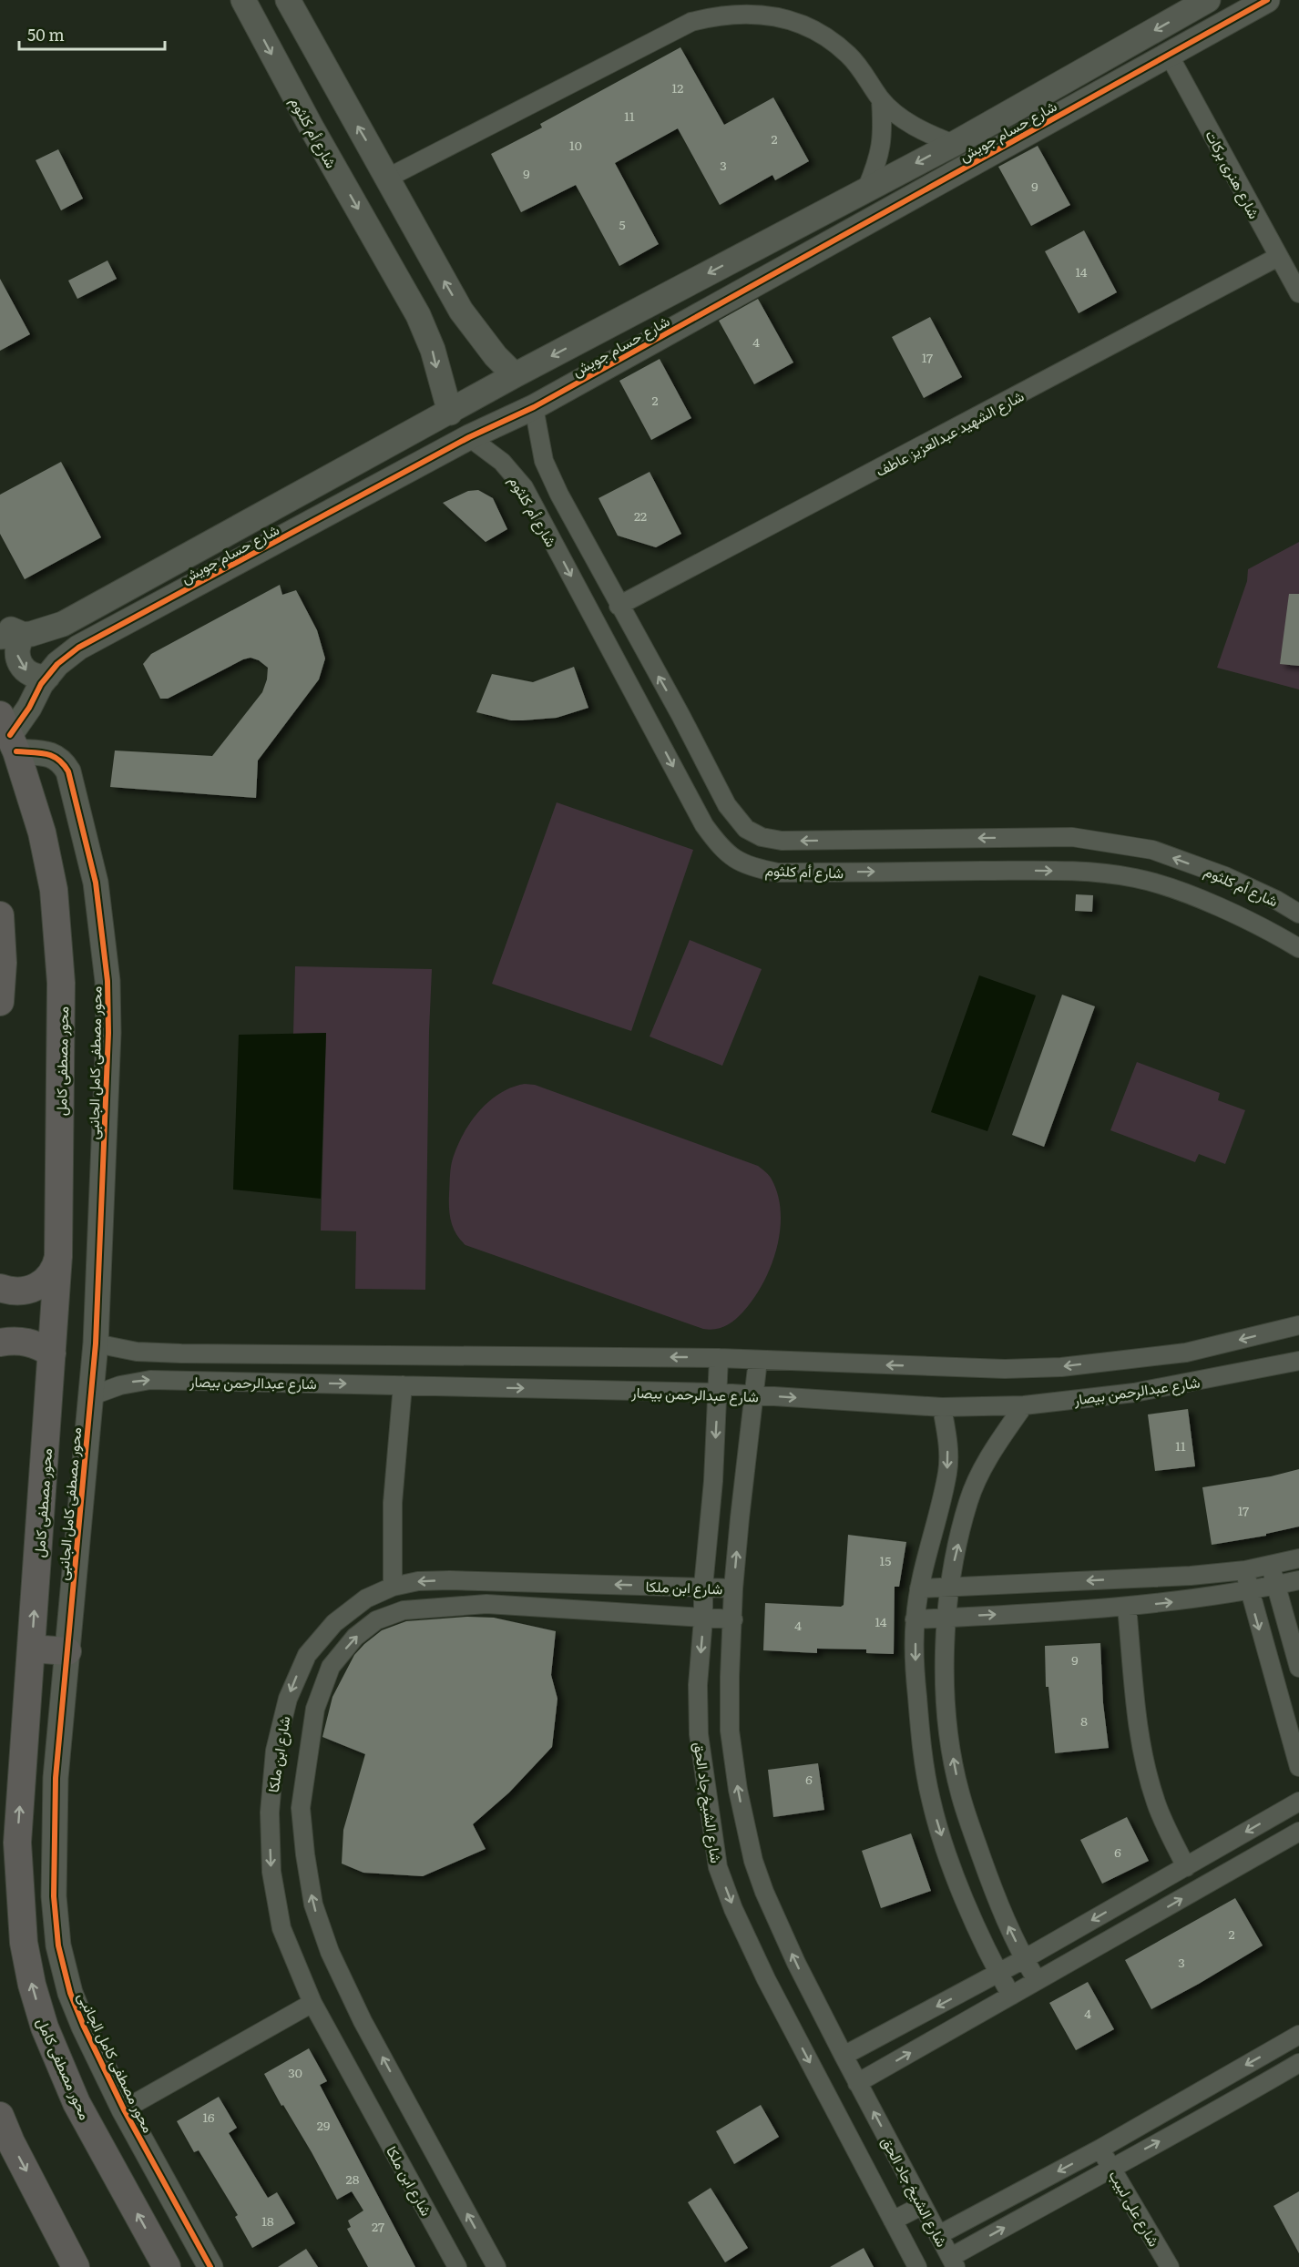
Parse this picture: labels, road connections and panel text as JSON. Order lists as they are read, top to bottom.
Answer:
{
  "streets": {
    "main road": ["محور مصطفى كامل"],
    "street": [
      "شارع حسام جويش",
      "شارع أم كلثوم",
      "شارع هنرى بركات",
      "شارع الشهيد عبدالعزيز عاطف",
      "محور مصطفى كامل الجانبى",
      "شارع عبدالرحمن بيصار",
      "شارع ابن ملكا",
      "شارع الشيخ جاد الحق",
      "شارع على لبيب"
    ]
  },
  "crossings": [
    ["شارع حسام جويش", "شارع أم كلثوم"],
    ["شارع حسام جويش", "شارع هنرى بركات"],
    ["شارع حسام جويش", "محور مصطفى كامل"],
    ["شارع حسام جويش", "محور مصطفى كامل الجانبى"],
    ["شارع أم كلثوم", "شارع الشهيد عبدالعزيز عاطف"],
    ["شارع هنرى بركات", "شارع الشهيد عبدالعزيز عاطف"],
    ["محور مصطفى كامل", "محور مصطفى كامل الجانبى"],
    ["محور مصطفى كامل الجانبى", "شارع عبدالرحمن بيصار"],
    ["شارع عبدالرحمن بيصار", "شارع الشيخ جاد الحق"],
    ["شارع ابن ملكا", "شارع الشيخ جاد الحق"]
  ],
  "one_way": ["محور مصطفى كامل"],
  "house_numbers": [
    "12",
    "11",
    "2",
    "10",
    "3",
    "9",
    "9",
    "5",
    "14",
    "4",
    "17",
    "2",
    "22",
    "11",
    "17",
    "15",
    "14",
    "4",
    "9",
    "8",
    "6",
    "6",
    "2",
    "3",
    "4",
    "30",
    "16",
    "29",
    "28",
    "18",
    "27"
  ],
  "scale_bar": "50 m"
}
